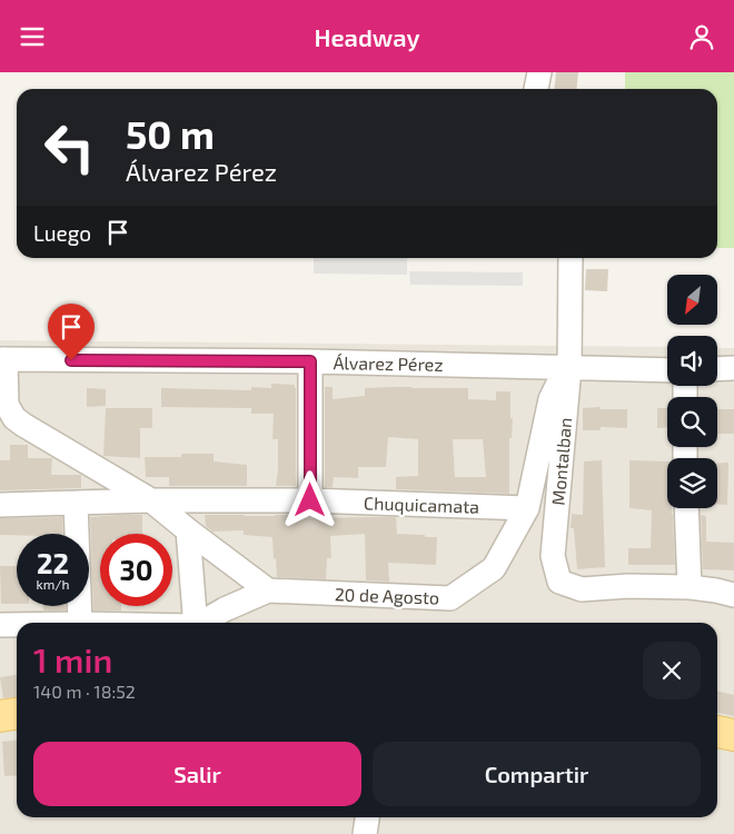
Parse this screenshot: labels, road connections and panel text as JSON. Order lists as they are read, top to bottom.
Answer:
{
  "streets": {
    "street": [
      "Álvarez Pérez",
      "Montalban",
      "Chuquicamata",
      "20 de Agosto"
    ]
  },
  "crossings": [
    ["Álvarez Pérez", "Montalban"],
    ["Chuquicamata", "20 de Agosto"]
  ],
  "north": "bottom left",
  "page": {
    "header": "Headway",
    "turn": ["50 m", "Álvarez Pérez"],
    "then": "Luego",
    "speed": "22 km/h",
    "limit": "30",
    "heading": ["1 min", "140 m · 18:52"],
    "buttons": ["Salir", "Compartir"]
  }
}
